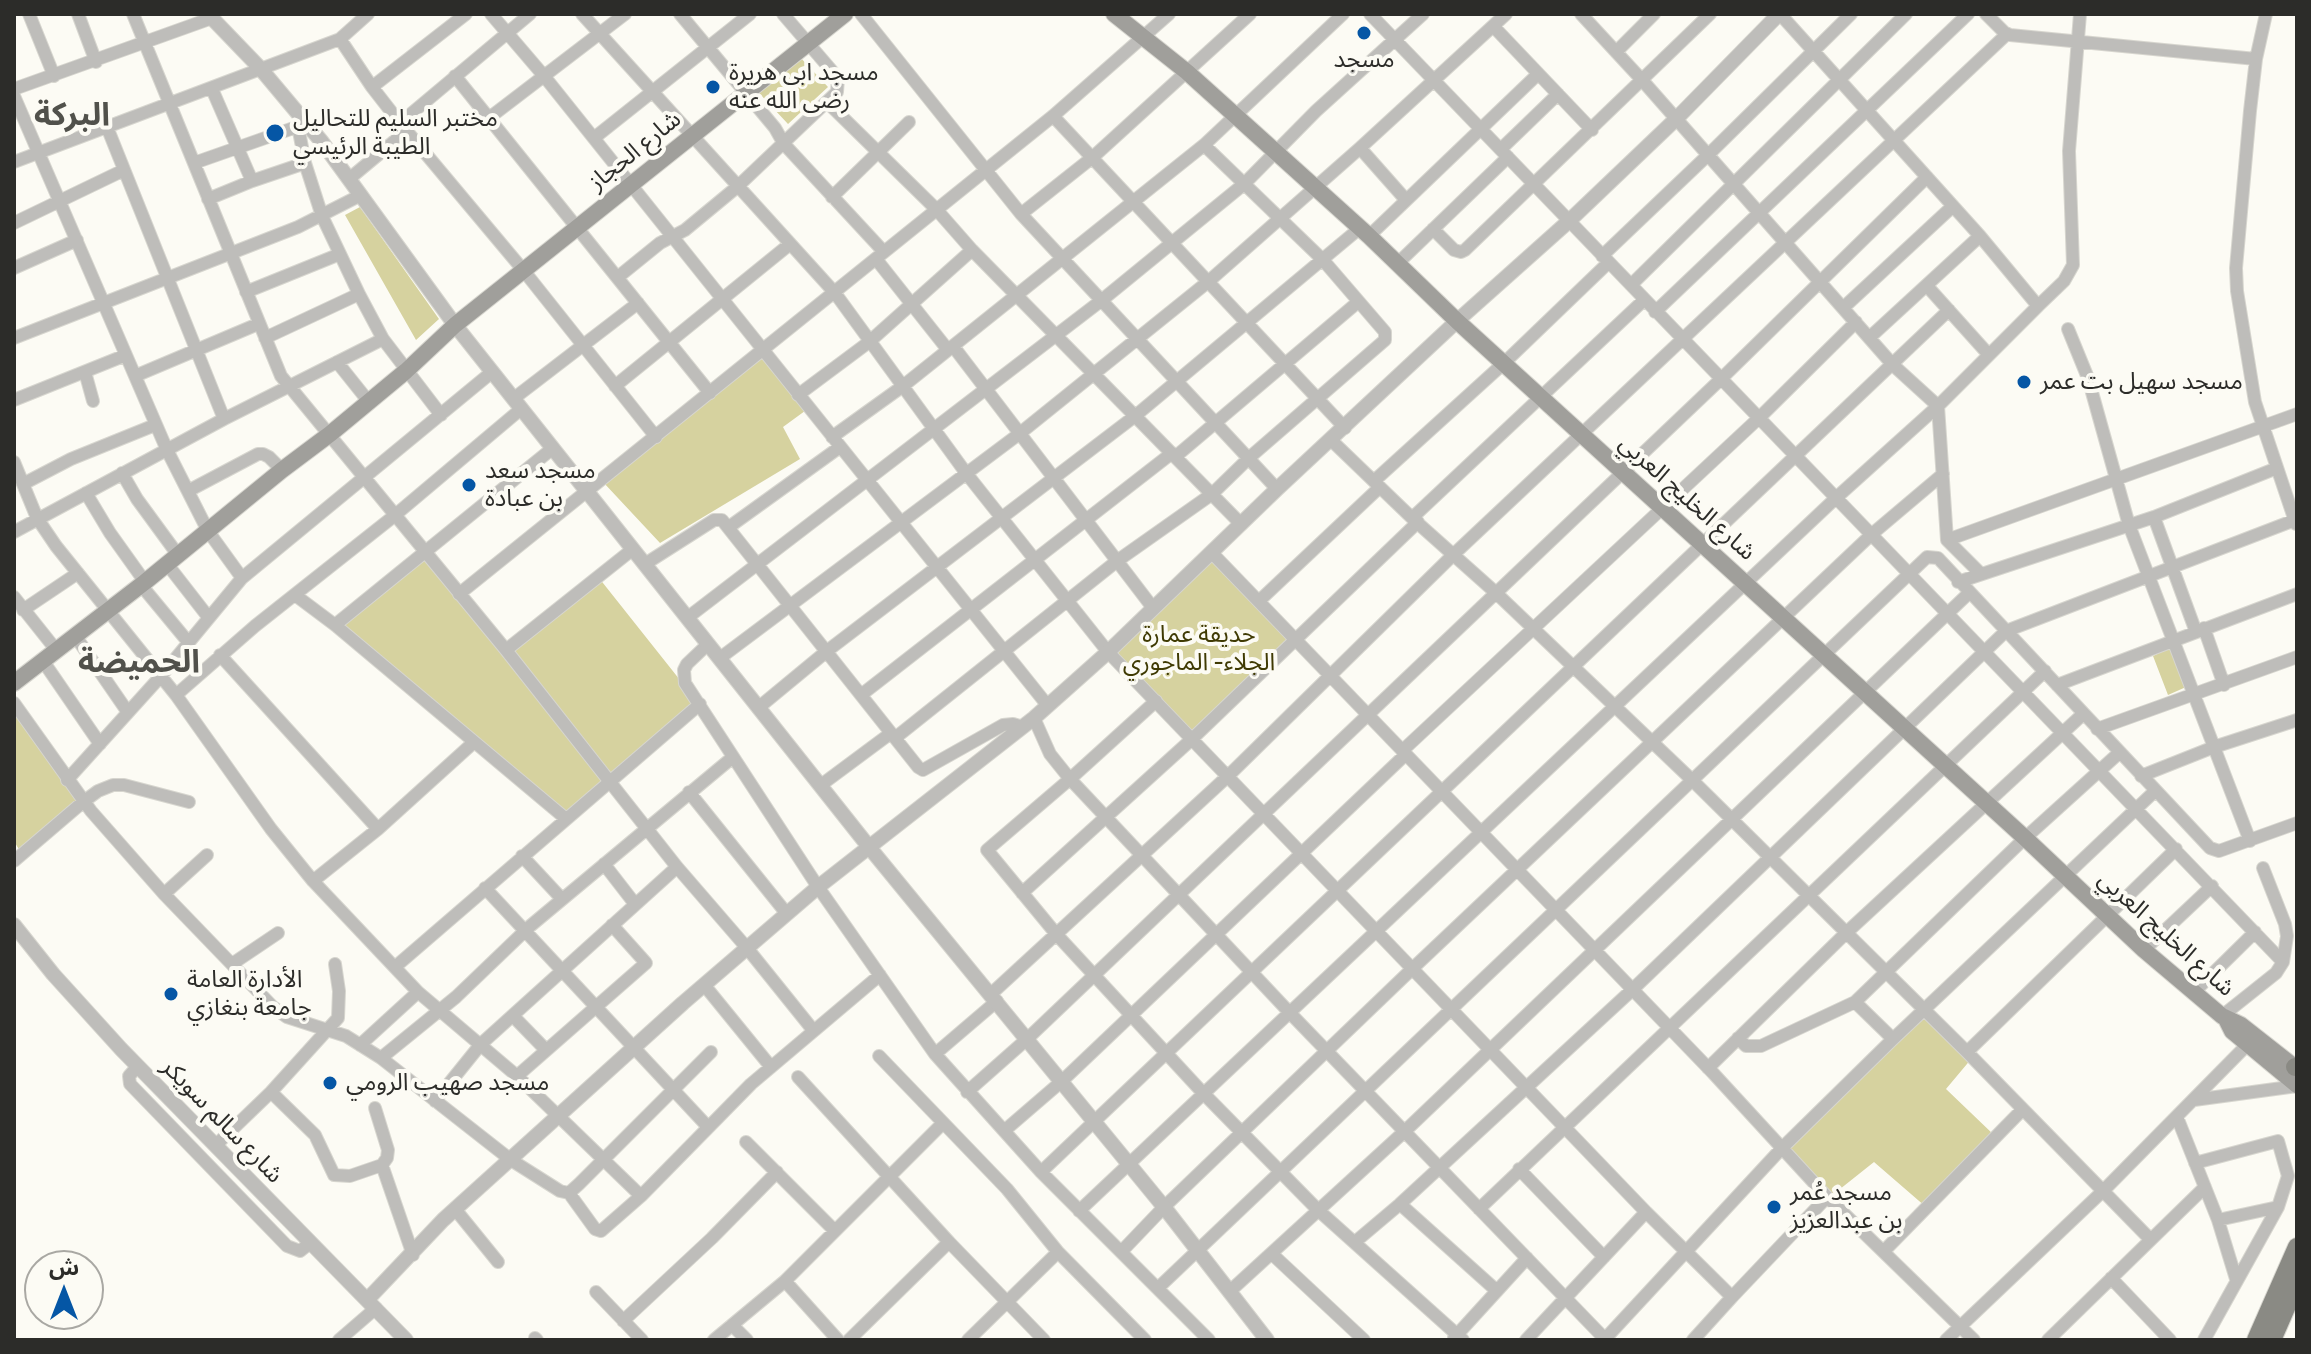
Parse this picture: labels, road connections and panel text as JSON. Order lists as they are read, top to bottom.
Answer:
{
  "streets": {
    "main road": ["شارع الحجاز", "شارع الخليج العربي"],
    "street": ["شارع سالم سويكر"]
  },
  "districts": ["البركة", "الحميضة"],
  "parks": ["حديقة عمارة الجلاء- الماجوري"],
  "places": [
    "مسجد",
    "مسجد ابي هريرة رضى الله عنه",
    "مختبر السليم للتحاليل الطيبة الرئيسي",
    "مسجد سهيل بت عمر",
    "مسجد سعد بن عبادة",
    "الأدارة العامة جامعة بنغازي",
    "مسجد صهيب الرومي",
    "مسجد عُمر بن عبدالعزيز"
  ],
  "north": "top"
}
